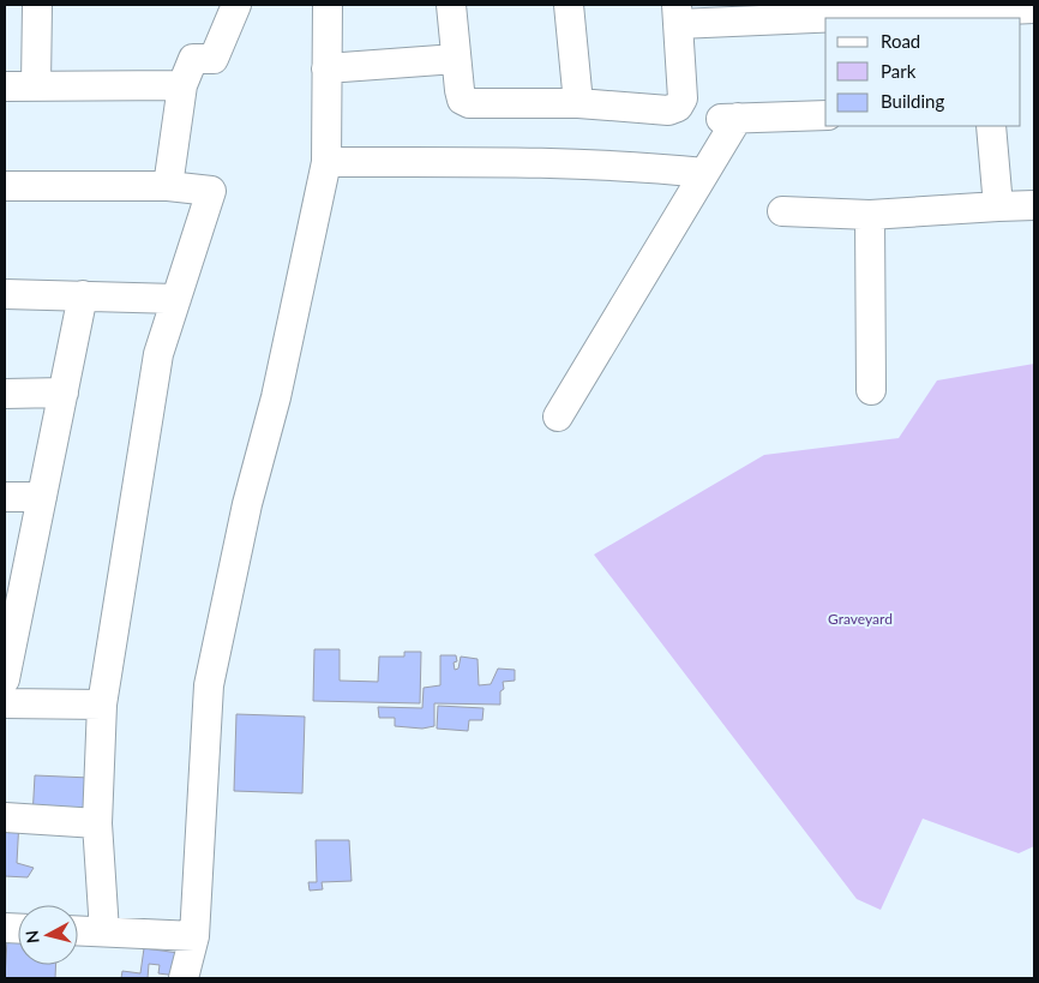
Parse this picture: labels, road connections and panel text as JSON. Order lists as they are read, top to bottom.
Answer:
{
  "parks": ["Graveyard"],
  "legend": ["Road", "Park", "Building"],
  "north": "left"
}
